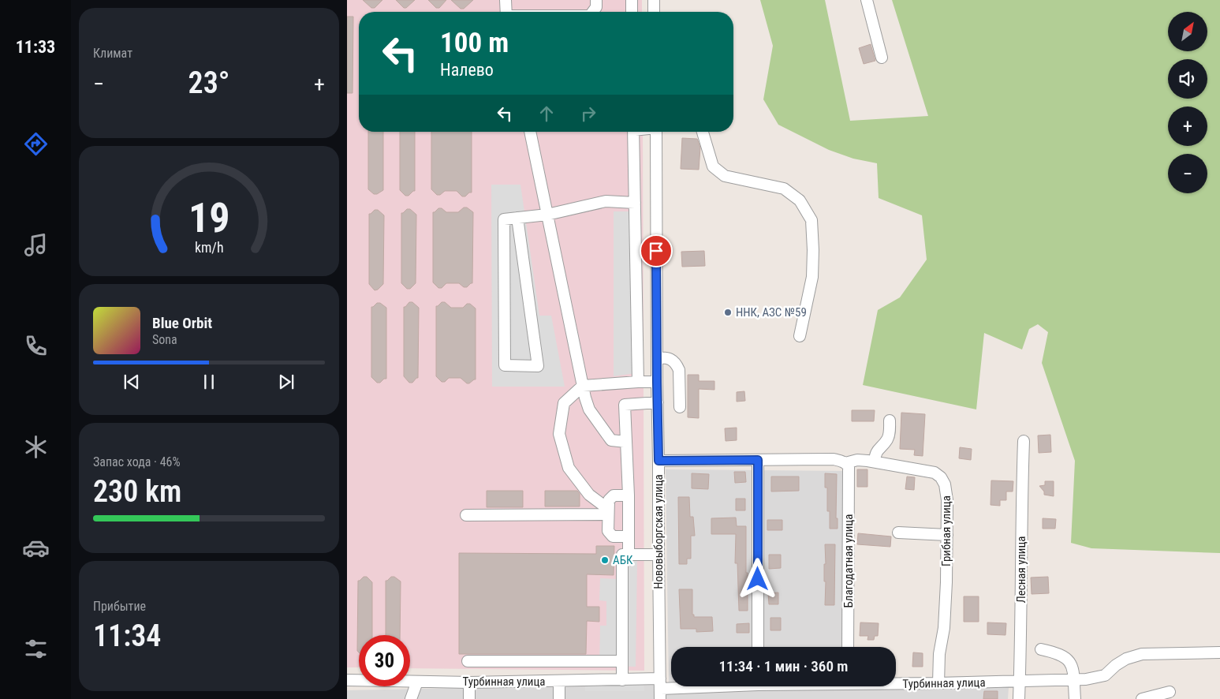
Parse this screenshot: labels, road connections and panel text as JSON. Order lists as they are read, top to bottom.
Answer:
{
  "streets": {
    "street": [
      "Грибная улица",
      "Нововыборгская улица",
      "Благодатная улица",
      "Лесная улица",
      "Турбинная улица"
    ]
  },
  "crossings": [
    ["Грибная улица", "Нововыборгская улица"],
    ["Грибная улица", "Благодатная улица"],
    ["Грибная улица", "Турбинная улица"],
    ["Нововыборгская улица", "Турбинная улица"],
    ["Лесная улица", "Турбинная улица"]
  ],
  "places": ["ННК, АЗС №59", "АБК"],
  "north": "top right",
  "page": {
    "tabs": "11:33",
    "tile": [
      "Климат",
      ["Запас хода · 46%", "230 km"],
      ["Прибытие", "11:34"]
    ],
    "map_buttons": ["+", "−"],
    "turn": ["100 m", "Налево"],
    "heat": ["−", "23°", "+"],
    "song": ["Blue Orbit", "Sona"],
    "limit": "30",
    "trip": "11:34 · 1 мин · 360 m",
    "gauge": ["19", "km/h"]
  }
}
